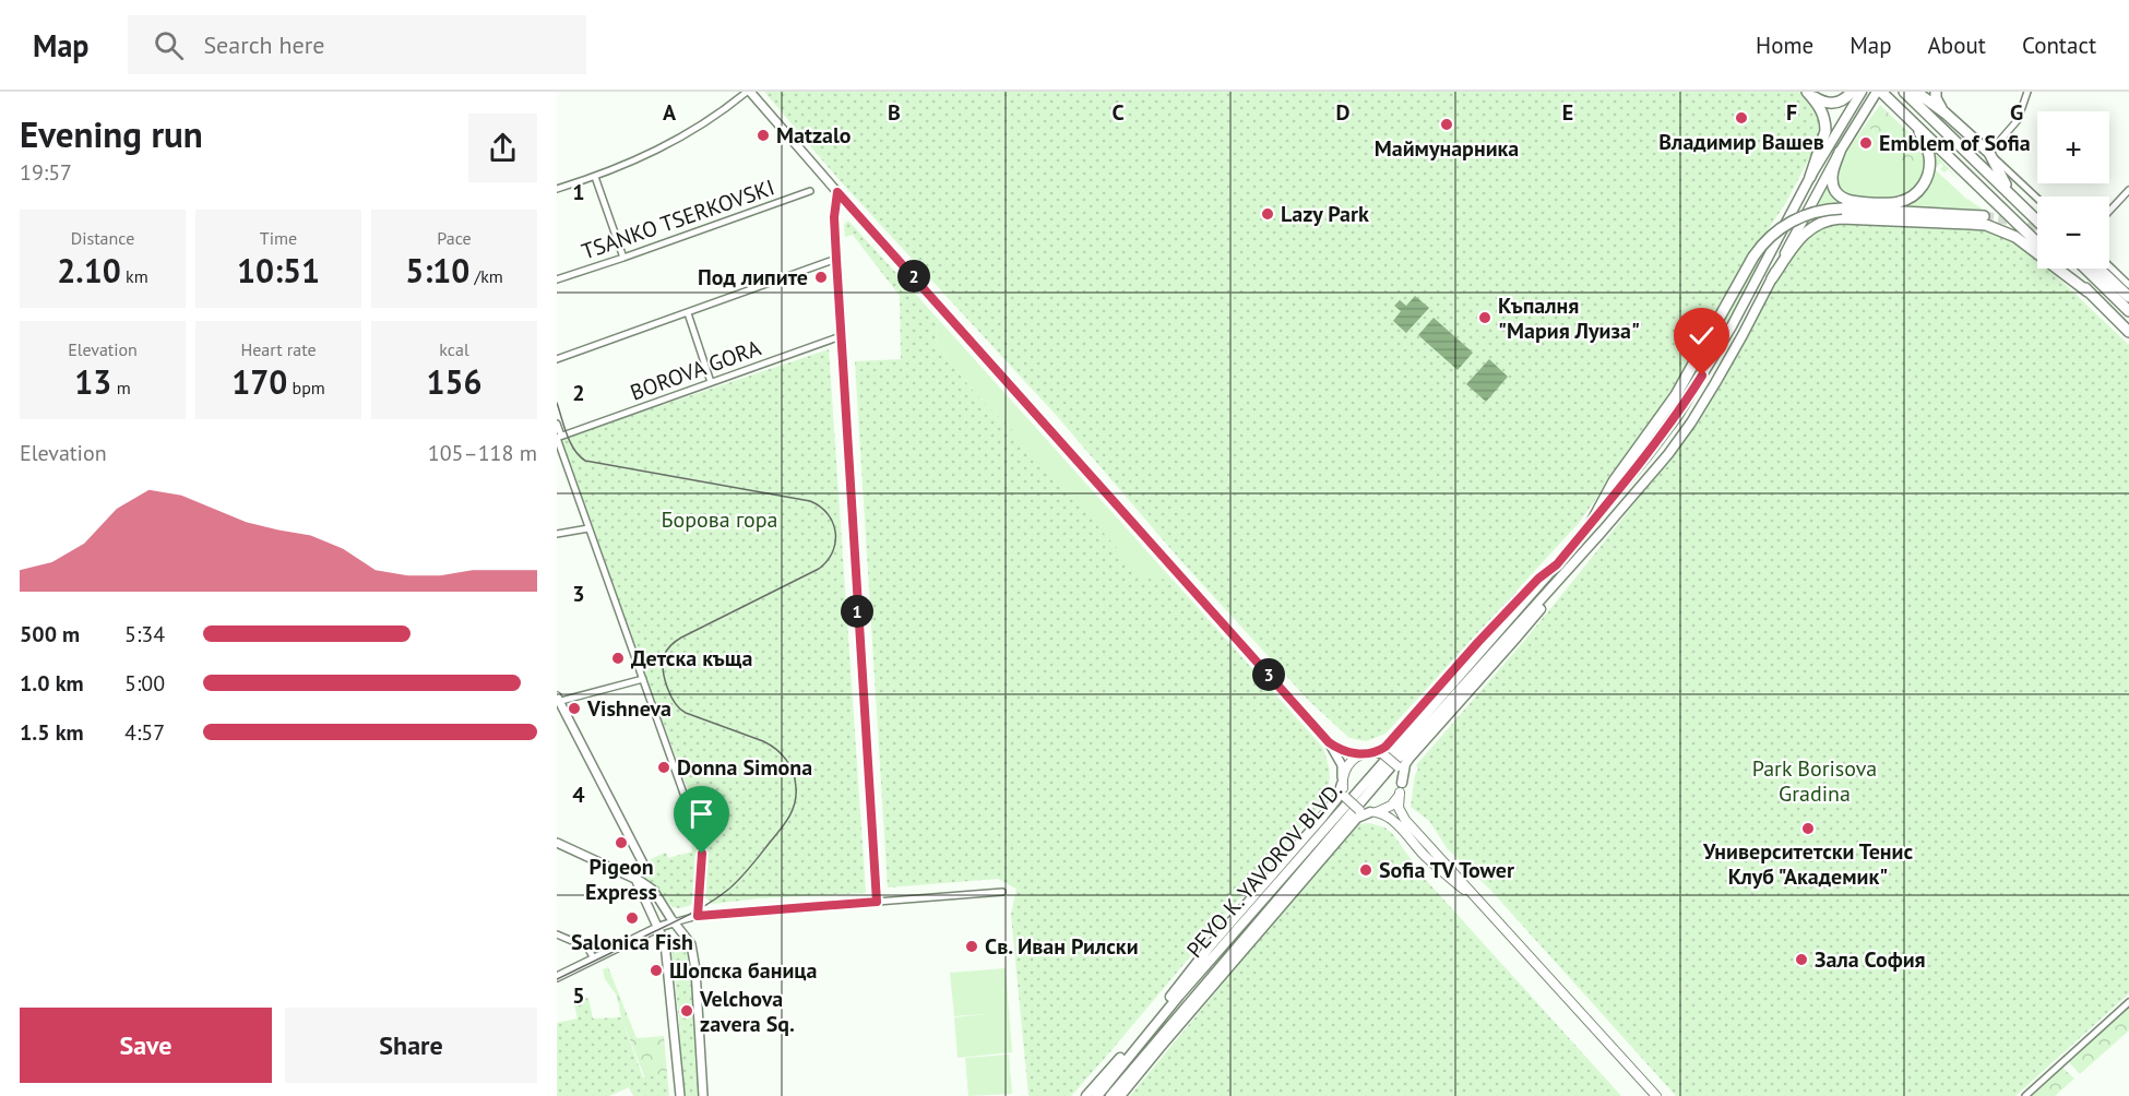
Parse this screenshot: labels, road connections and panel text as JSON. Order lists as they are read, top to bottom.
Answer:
{
  "streets": {
    "main road": ["PEYO K. YAVOROV BLVD."],
    "street": ["TSANKO TSERKOVSKI", "BOROVA GORA"]
  },
  "parks": ["Борова гора", "Park Borisova Gradina"],
  "places": [
    "Владимир Вашев",
    "Маймунарника",
    "Matzalo",
    "Emblem of Sofia",
    "Lazy Park",
    "Под липите",
    "Къпалня \"Мария Луиза\"",
    "Детска къща",
    "Vishneva",
    "Donna Simona",
    "Университетски Тенис Клуб \"Академик\"",
    "Pigeon Express",
    "Sofia TV Tower",
    "Salonica Fish",
    "Св. Иван Рилски",
    "Зала София",
    "Шопска баница",
    "Velchova zavera Sq."
  ],
  "page": {
    "header": "Map",
    "search": "Search here",
    "nav": [
      "Home",
      "Map",
      "About",
      "Contact"
    ],
    "heading": ["Evening run", "19:57"],
    "map_buttons": ["+", "−"],
    "stats": [
      ["Distance", "2.10 km"],
      ["Time", "10:51"],
      ["Pace", "5:10 /km"],
      ["Elevation", "13 m"],
      ["Heart rate", "170 bpm"],
      ["kcal", "156"]
    ],
    "pins": ["2", "1", "3"],
    "chart": ["Elevation", "105–118 m"],
    "list": [
      {
        "name": "500 m",
        "note": "5:34"
      },
      {
        "name": "1.0 km",
        "note": "5:00"
      },
      {
        "name": "1.5 km",
        "note": "4:57"
      }
    ],
    "buttons": ["Save", "Share"]
  },
  "grid": {
    "columns": [
      "A",
      "B",
      "C",
      "D",
      "E",
      "F",
      "G"
    ],
    "rows": [
      "1",
      "2",
      "3",
      "4",
      "5"
    ]
  }
}
